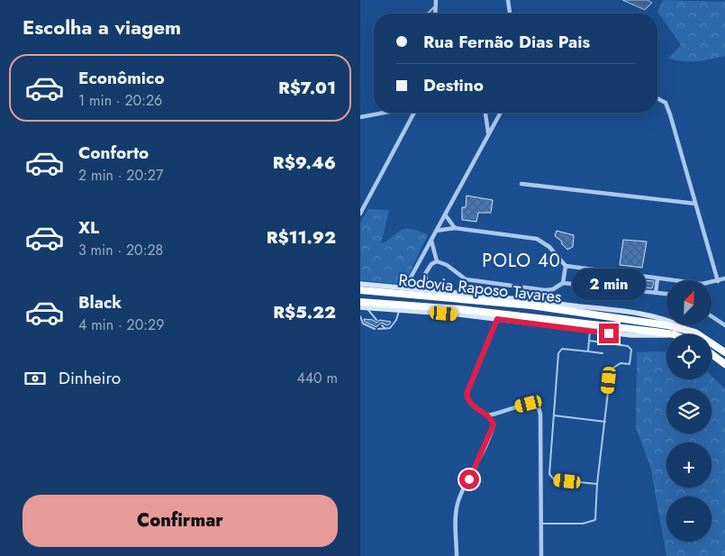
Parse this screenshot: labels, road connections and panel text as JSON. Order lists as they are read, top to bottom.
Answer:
{
  "streets": {
    "highway": ["Rodovia Raposo Tavares"]
  },
  "districts": ["POLO 40"],
  "north": "top right",
  "page": {
    "heading": "Escolha a viagem",
    "banner": ["Rua Fernão Dias Pais", "Destino"],
    "list": [
      {
        "name": "Econômico",
        "note": "1 min · 20:26",
        "value": "R$7.01"
      },
      {
        "name": "Conforto",
        "note": "2 min · 20:27",
        "value": "R$9.46"
      },
      {
        "name": "XL",
        "note": "3 min · 20:28",
        "value": "R$11.92"
      },
      {
        "name": "Black",
        "note": "4 min · 20:29",
        "value": "R$5.22"
      }
    ],
    "bubble": "2 min",
    "map_buttons": ["+", "−"],
    "pay": ["Dinheiro", "440 m"],
    "buttons": "Confirmar"
  }
}
